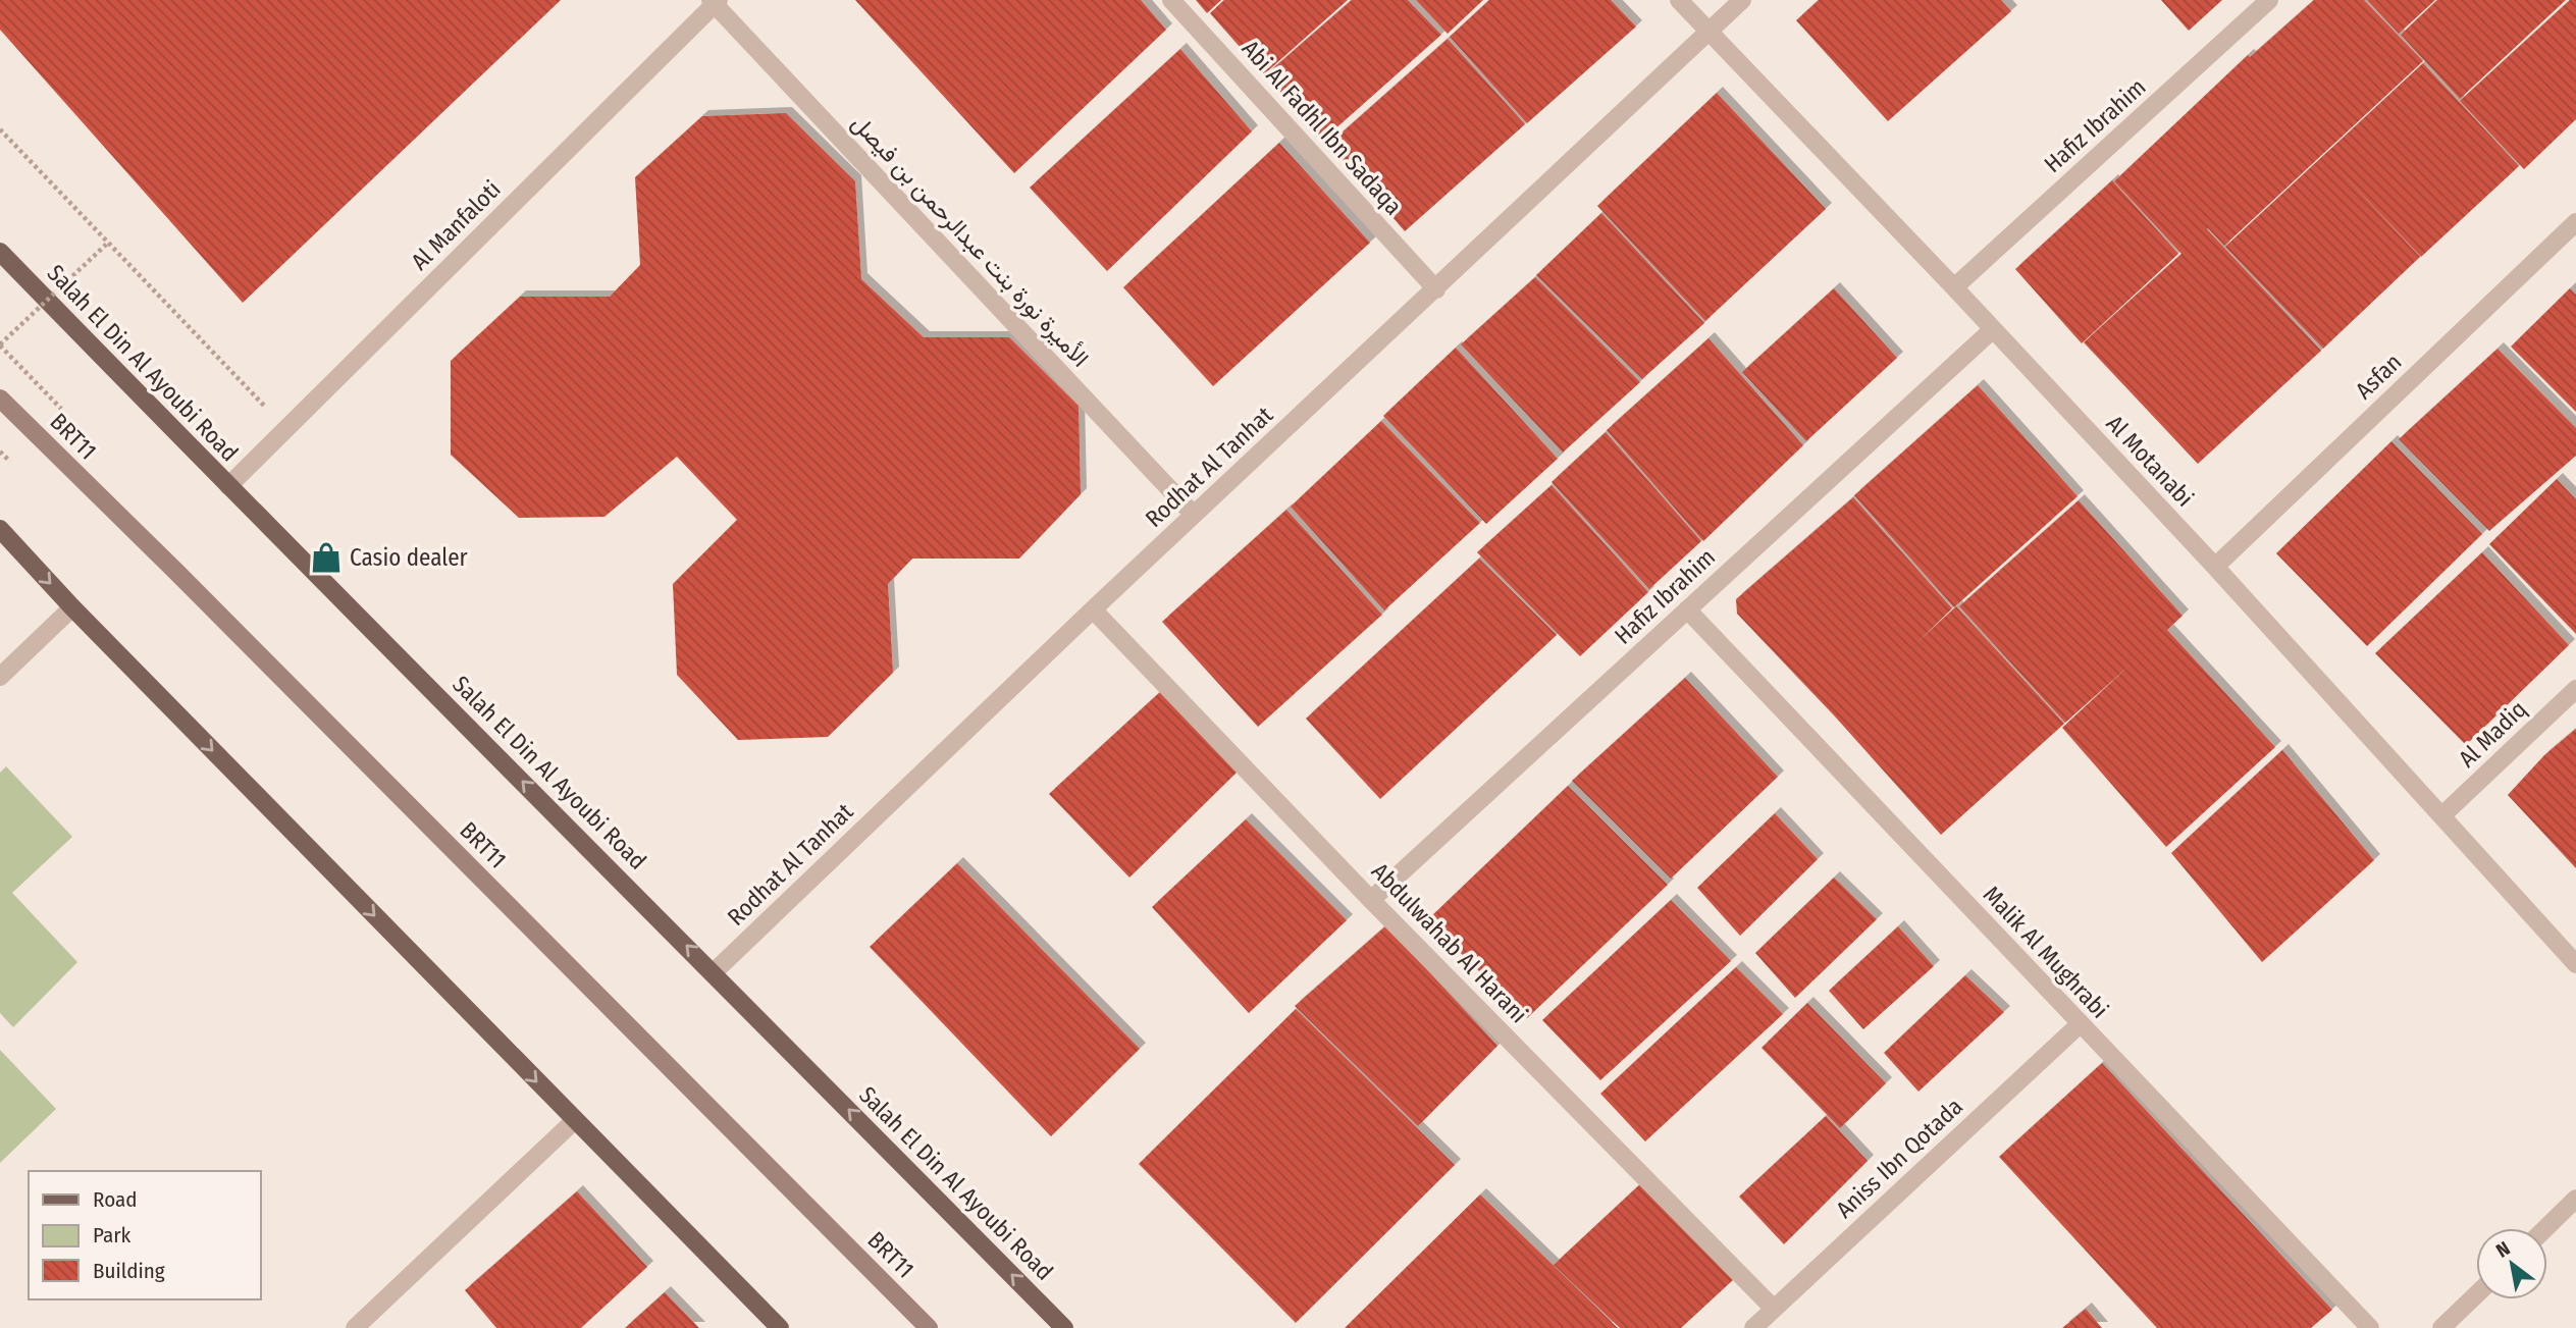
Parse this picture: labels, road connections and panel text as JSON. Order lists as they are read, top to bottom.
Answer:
{
  "streets": {
    "main road": ["Salah El Din Al Ayoubi Road", "BRT11"],
    "street": [
      "Hafiz Ibrahim",
      "Abi Al Fadhl Ibn Sadaqa",
      "Al Manfaloti",
      "الأميرة نورة بنت عبدالرحمن بن فيصل",
      "Asfan",
      "Al Motanabi",
      "Rodhat Al Tanhat",
      "Al Madiq",
      "Abdulwahab Al Harani",
      "Malik Al Mughrabi",
      "Aniss Ibn Qotada"
    ]
  },
  "crossings": [
    ["Hafiz Ibrahim", "Al Motanabi"],
    ["Hafiz Ibrahim", "Abdulwahab Al Harani"],
    ["Hafiz Ibrahim", "Malik Al Mughrabi"],
    ["Abi Al Fadhl Ibn Sadaqa", "Rodhat Al Tanhat"],
    ["Al Manfaloti", "الأميرة نورة بنت عبدالرحمن بن فيصل"],
    ["Al Manfaloti", "Salah El Din Al Ayoubi Road"],
    ["الأميرة نورة بنت عبدالرحمن بن فيصل", "Rodhat Al Tanhat"],
    ["Salah El Din Al Ayoubi Road", "Rodhat Al Tanhat"],
    ["Asfan", "Al Motanabi"],
    ["Al Motanabi", "Rodhat Al Tanhat"],
    ["Al Motanabi", "Al Madiq"],
    ["Rodhat Al Tanhat", "Abdulwahab Al Harani"],
    ["Abdulwahab Al Harani", "Aniss Ibn Qotada"],
    ["Malik Al Mughrabi", "Aniss Ibn Qotada"]
  ],
  "one_way": ["Salah El Din Al Ayoubi Road"],
  "places": {
    "shop": ["Casio dealer"]
  },
  "legend": ["Road", "Park", "Building"],
  "north": "top left"
}
